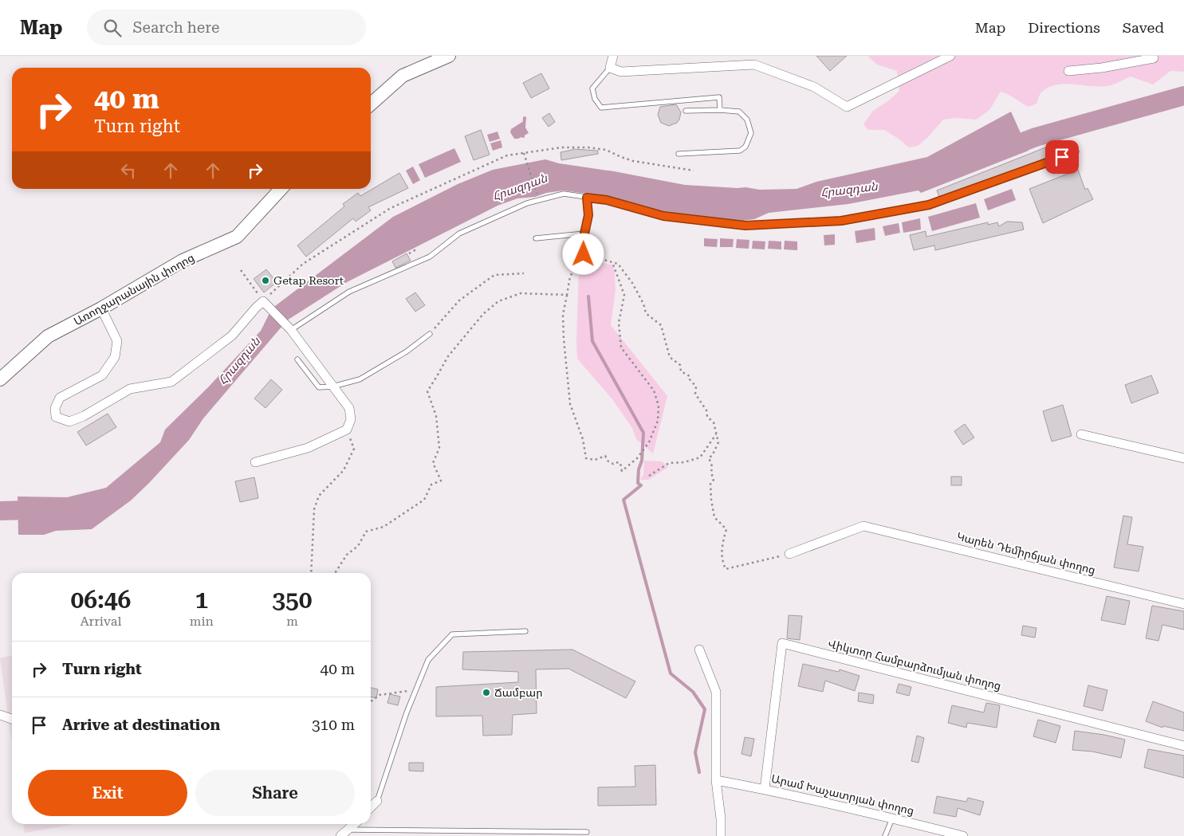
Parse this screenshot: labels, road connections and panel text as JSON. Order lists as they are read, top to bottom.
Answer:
{
  "streets": {
    "main road": ["Առողջարանային փողոց"],
    "street": ["Կարեն Դեմիրճյան փողոց", "Վիկտոր Համբարձումյան փողոց", "Արամ Խաչատրյան փողոց"]
  },
  "crossings": [
    ["Վիկտոր Համբարձումյան փողոց", "Արամ Խաչատրյան փողոց"]
  ],
  "water": ["Հրազդան"],
  "places": ["Getap Resort", "Ճամբար"],
  "page": {
    "header": "Map",
    "search": "Search here",
    "nav": ["Map", "Directions", "Saved"],
    "turn": ["40 m", "Turn right"],
    "eta": [
      "06:46",
      "Arrival",
      "1",
      "min",
      "350",
      "m"
    ],
    "list": [
      {
        "name": "Turn right",
        "value": "40 m"
      },
      {
        "name": "Arrive at destination",
        "value": "310 m"
      }
    ],
    "buttons": ["Exit", "Share"]
  }
}
